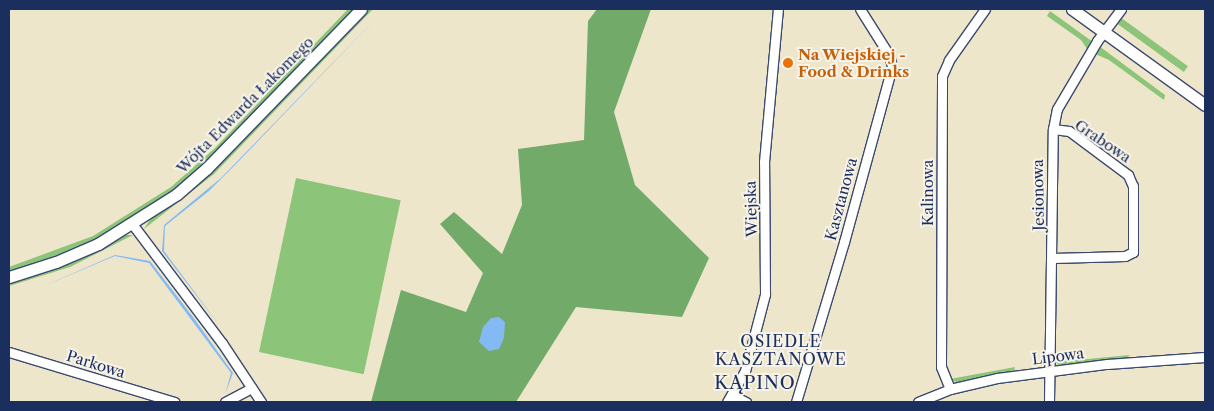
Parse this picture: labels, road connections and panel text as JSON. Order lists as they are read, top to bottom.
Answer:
{
  "streets": {
    "street": [
      "Wójta Edwarda Łakomego",
      "Grabowa",
      "Kalinowa",
      "Jesionowa",
      "Kasztanowa",
      "Wiejska",
      "Lipowa",
      "Parkowa"
    ]
  },
  "crossings": [
    ["Grabowa", "Jesionowa"],
    ["Kalinowa", "Lipowa"],
    ["Jesionowa", "Lipowa"]
  ],
  "districts": ["OSIEDLE KASZTANOWE", "KĄPINO"],
  "places": ["Na Wiejskiej - Food & Drinks"]
}
